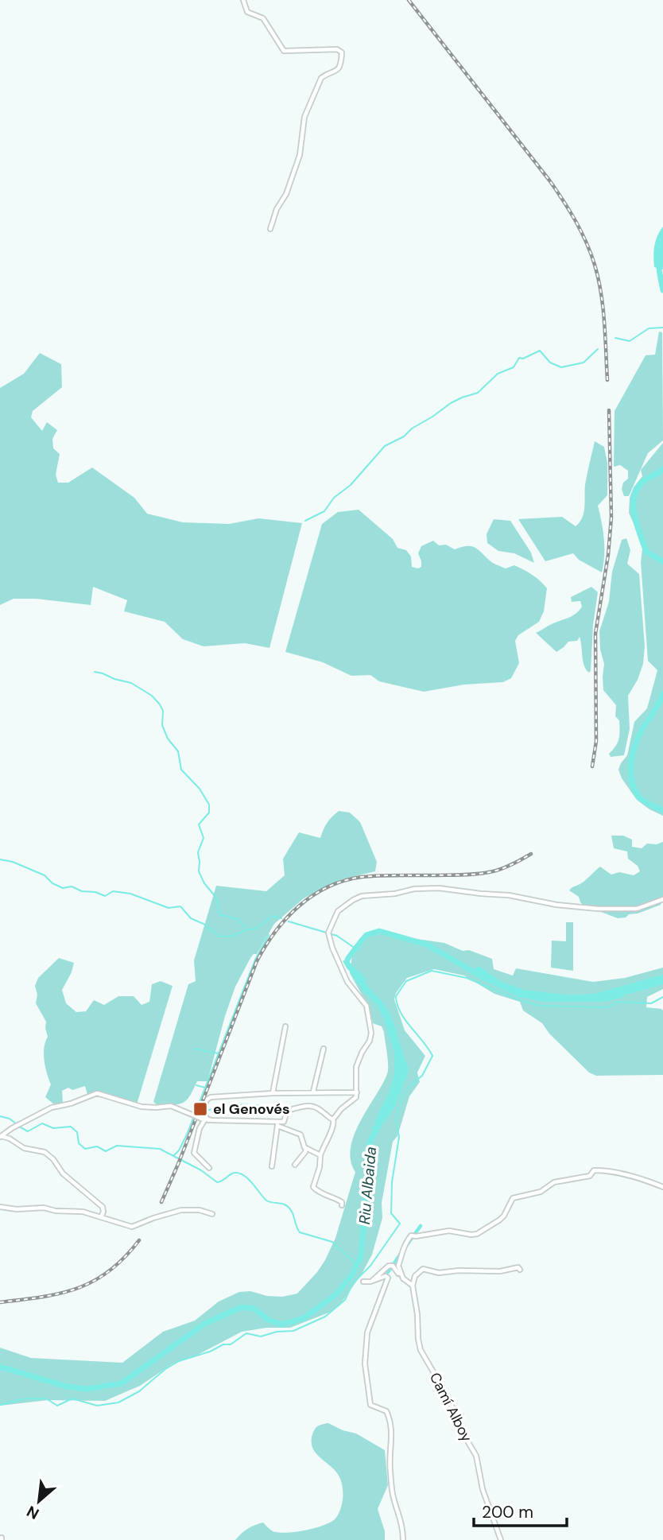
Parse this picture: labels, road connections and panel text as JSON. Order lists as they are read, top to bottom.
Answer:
{
  "streets": {
    "street": ["Camí Alboy"]
  },
  "water": ["Riu Albaida"],
  "places": {
    "transit": ["el Genovés"]
  },
  "scale_bar": "200 m",
  "north": "bottom left"
}
